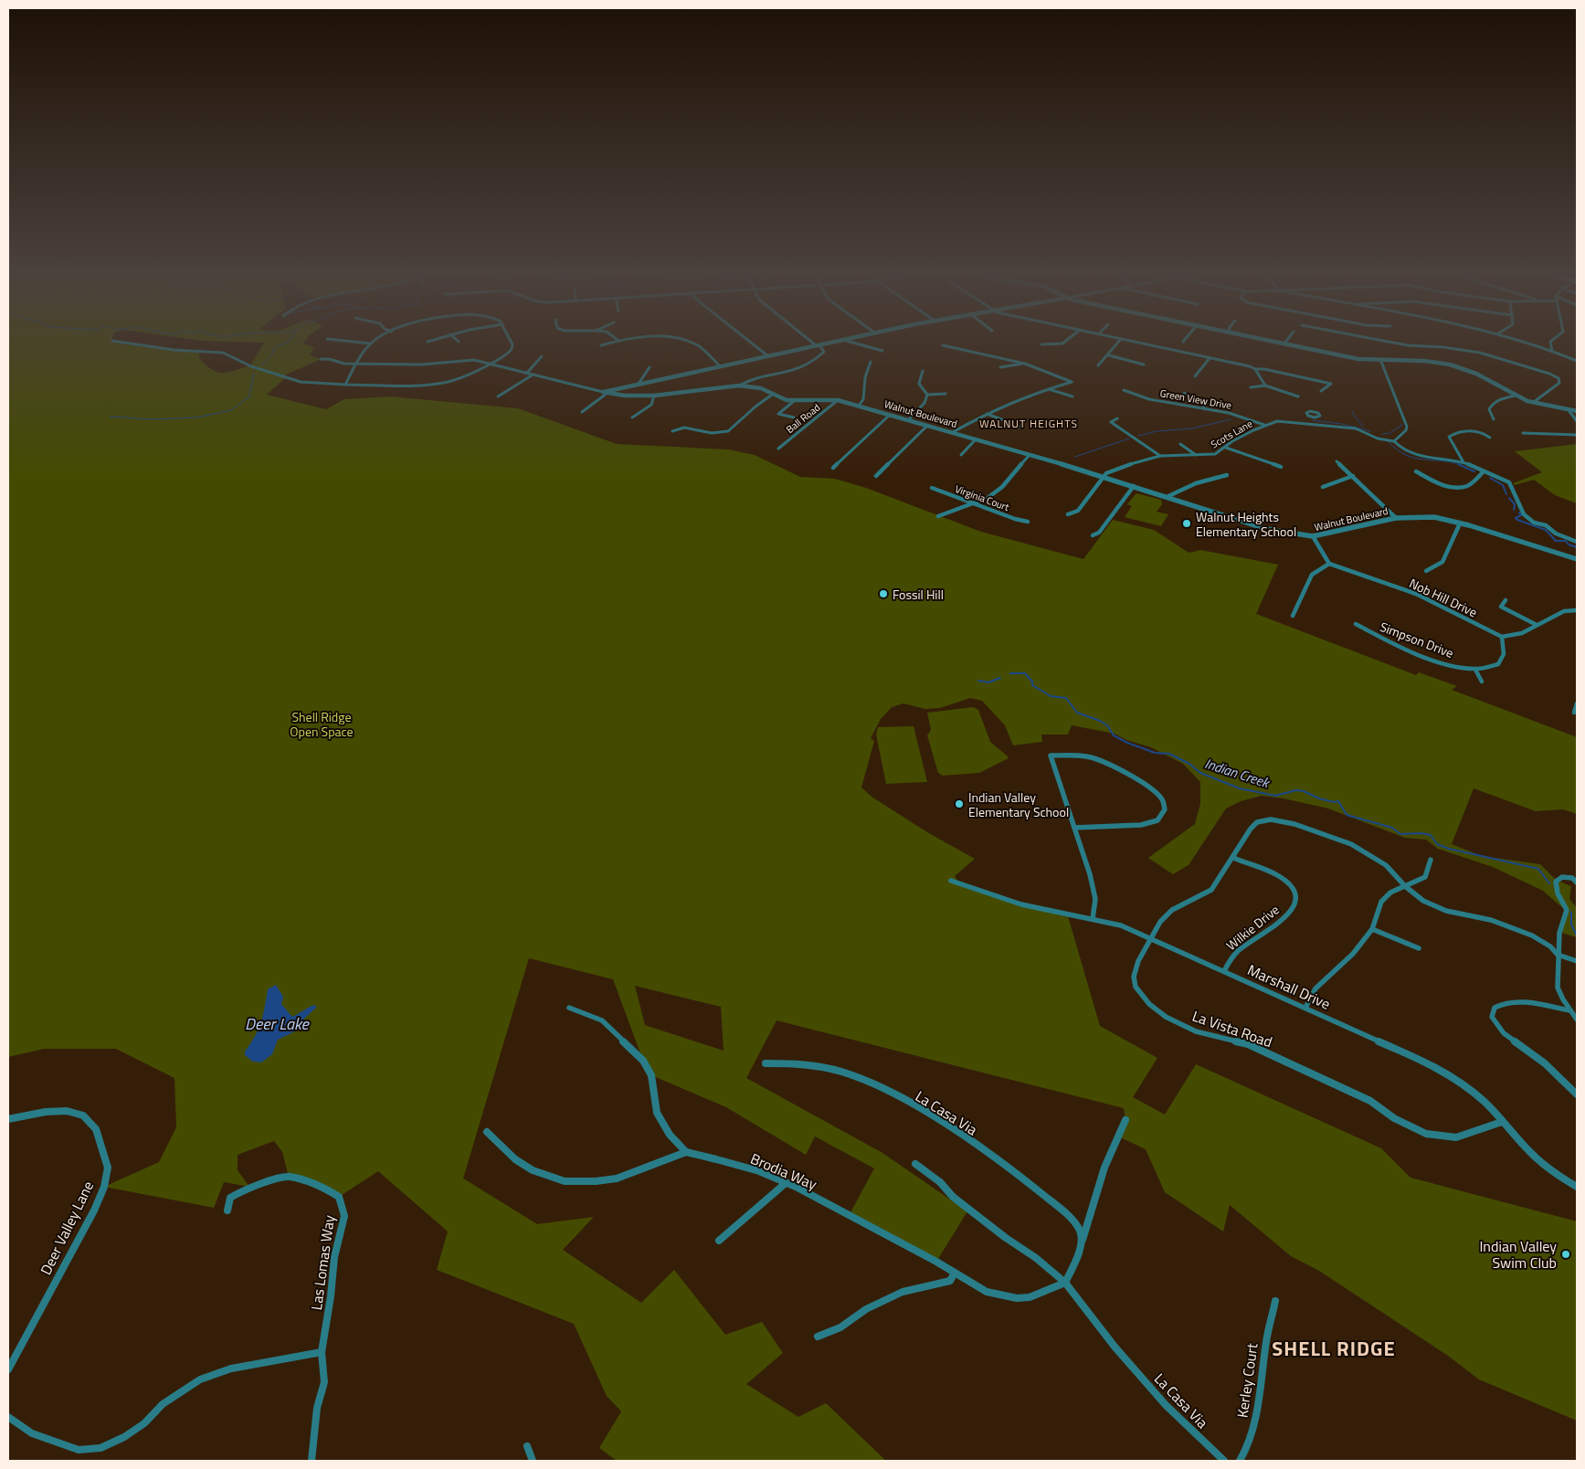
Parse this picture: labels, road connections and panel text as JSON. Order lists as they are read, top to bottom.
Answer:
{
  "streets": {
    "street": [
      "Green View Drive",
      "Walnut Boulevard",
      "Ball Road",
      "Scots Lane",
      "Virginia Court",
      "Nob Hill Drive",
      "Simpson Drive",
      "Wilkie Drive",
      "Marshall Drive",
      "La Vista Road",
      "La Casa Via",
      "Brodia Way",
      "Deer Valley Lane",
      "Las Lomas Way",
      "Kerley Court"
    ]
  },
  "crossings": [
    ["Green View Drive", "Scots Lane"],
    ["Walnut Boulevard", "Ball Road"],
    ["Walnut Boulevard", "Scots Lane"],
    ["Nob Hill Drive", "Simpson Drive"],
    ["Wilkie Drive", "Marshall Drive"],
    ["Wilkie Drive", "La Vista Road"],
    ["Marshall Drive", "La Vista Road"],
    ["La Casa Via", "Brodia Way"]
  ],
  "districts": ["WALNUT HEIGHTS", "SHELL RIDGE"],
  "water": ["Indian Creek", "Deer Lake"],
  "parks": ["Shell Ridge Open Space"],
  "places": [
    "Walnut Heights Elementary School",
    "Fossil Hill",
    "Indian Valley Elementary School",
    "Indian Valley Swim Club"
  ]
}
